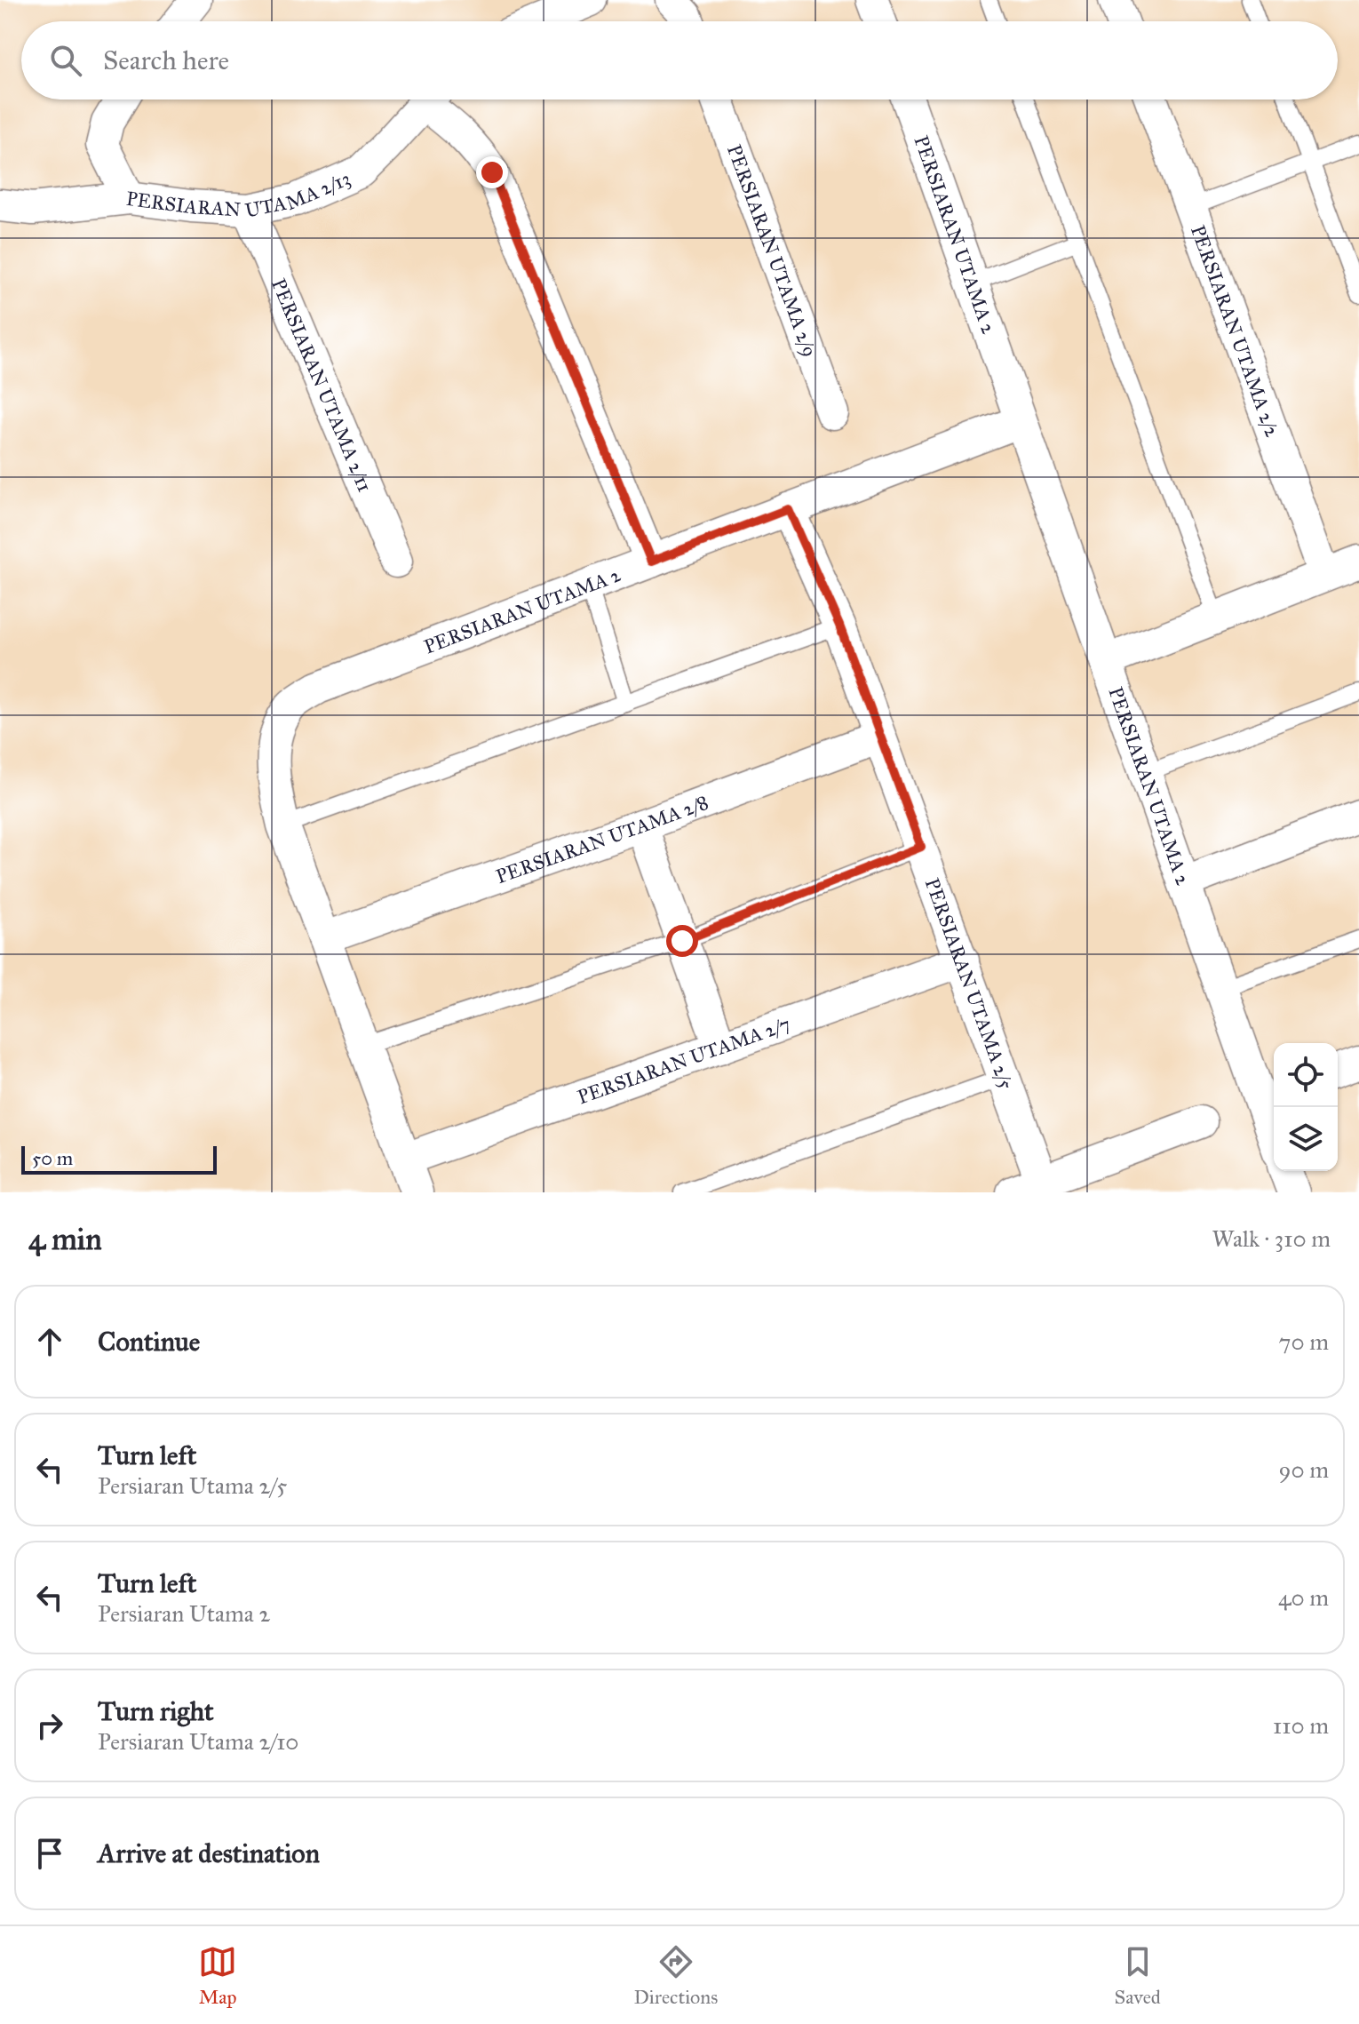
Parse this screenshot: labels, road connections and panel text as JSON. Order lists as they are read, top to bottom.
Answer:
{
  "streets": {
    "street": [
      "PERSIARAN UTAMA 2/13",
      "PERSIARAN UTAMA 2",
      "PERSIARAN UTAMA 2/9",
      "PERSIARAN UTAMA 2/2",
      "PERSIARAN UTAMA 2/11",
      "PERSIARAN UTAMA 2/8",
      "PERSIARAN UTAMA 2/5",
      "PERSIARAN UTAMA 2/7"
    ]
  },
  "crossings": [
    ["PERSIARAN UTAMA 2/13", "PERSIARAN UTAMA 2/11"],
    ["PERSIARAN UTAMA 2", "PERSIARAN UTAMA 2/5"],
    ["PERSIARAN UTAMA 2/8", "PERSIARAN UTAMA 2/5"],
    ["PERSIARAN UTAMA 2/5", "PERSIARAN UTAMA 2/7"]
  ],
  "scale_bar": "50 m",
  "page": {
    "search": "Search here",
    "scale": "50 m",
    "heading": ["4 min", "Walk · 310 m"],
    "list": [
      ["Continue", "70 m"],
      ["Turn left", "Persiaran Utama 2/5", "90 m"],
      ["Turn left", "Persiaran Utama 2", "40 m"],
      ["Turn right", "Persiaran Utama 2/10", "110 m"],
      "Arrive at destination"
    ],
    "nav": ["Map", "Directions", "Saved"]
  }
}
